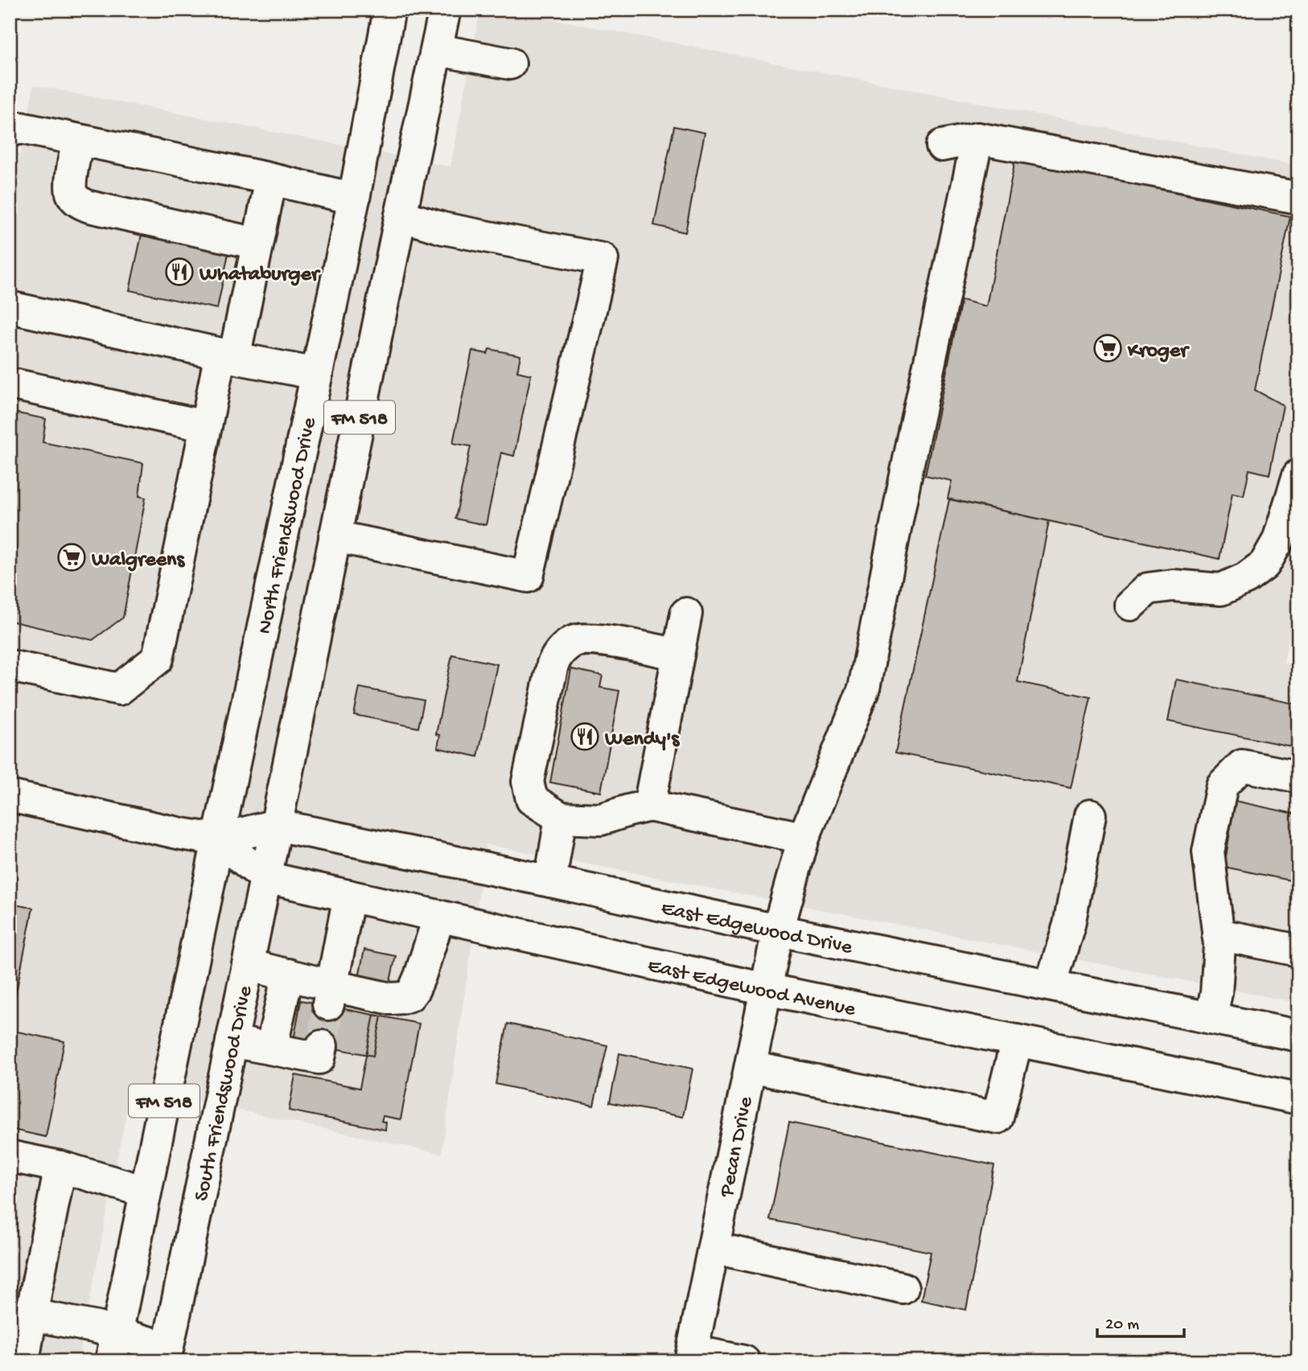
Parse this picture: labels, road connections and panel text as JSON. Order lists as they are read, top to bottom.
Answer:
{
  "streets": {
    "main road": [
      "FM 518",
      "North Friendswood Drive",
      "East Edgewood Drive",
      "East Edgewood Avenue",
      "South Friendswood Drive",
      "Pecan Drive"
    ]
  },
  "crossings": [
    ["FM 518", "North Friendswood Drive"],
    ["FM 518", "East Edgewood Drive"],
    ["FM 518", "East Edgewood Avenue"],
    ["FM 518", "South Friendswood Drive"],
    ["North Friendswood Drive", "East Edgewood Drive"],
    ["North Friendswood Drive", "East Edgewood Avenue"],
    ["East Edgewood Drive", "East Edgewood Avenue"],
    ["East Edgewood Drive", "South Friendswood Drive"],
    ["East Edgewood Drive", "Pecan Drive"],
    ["East Edgewood Avenue", "South Friendswood Drive"],
    ["East Edgewood Avenue", "Pecan Drive"]
  ],
  "places": {
    "restaurant": ["Whataburger", "Wendy's"],
    "supermarket": ["Kroger", "Walgreens"]
  },
  "scale_bar": "20 m"
}
